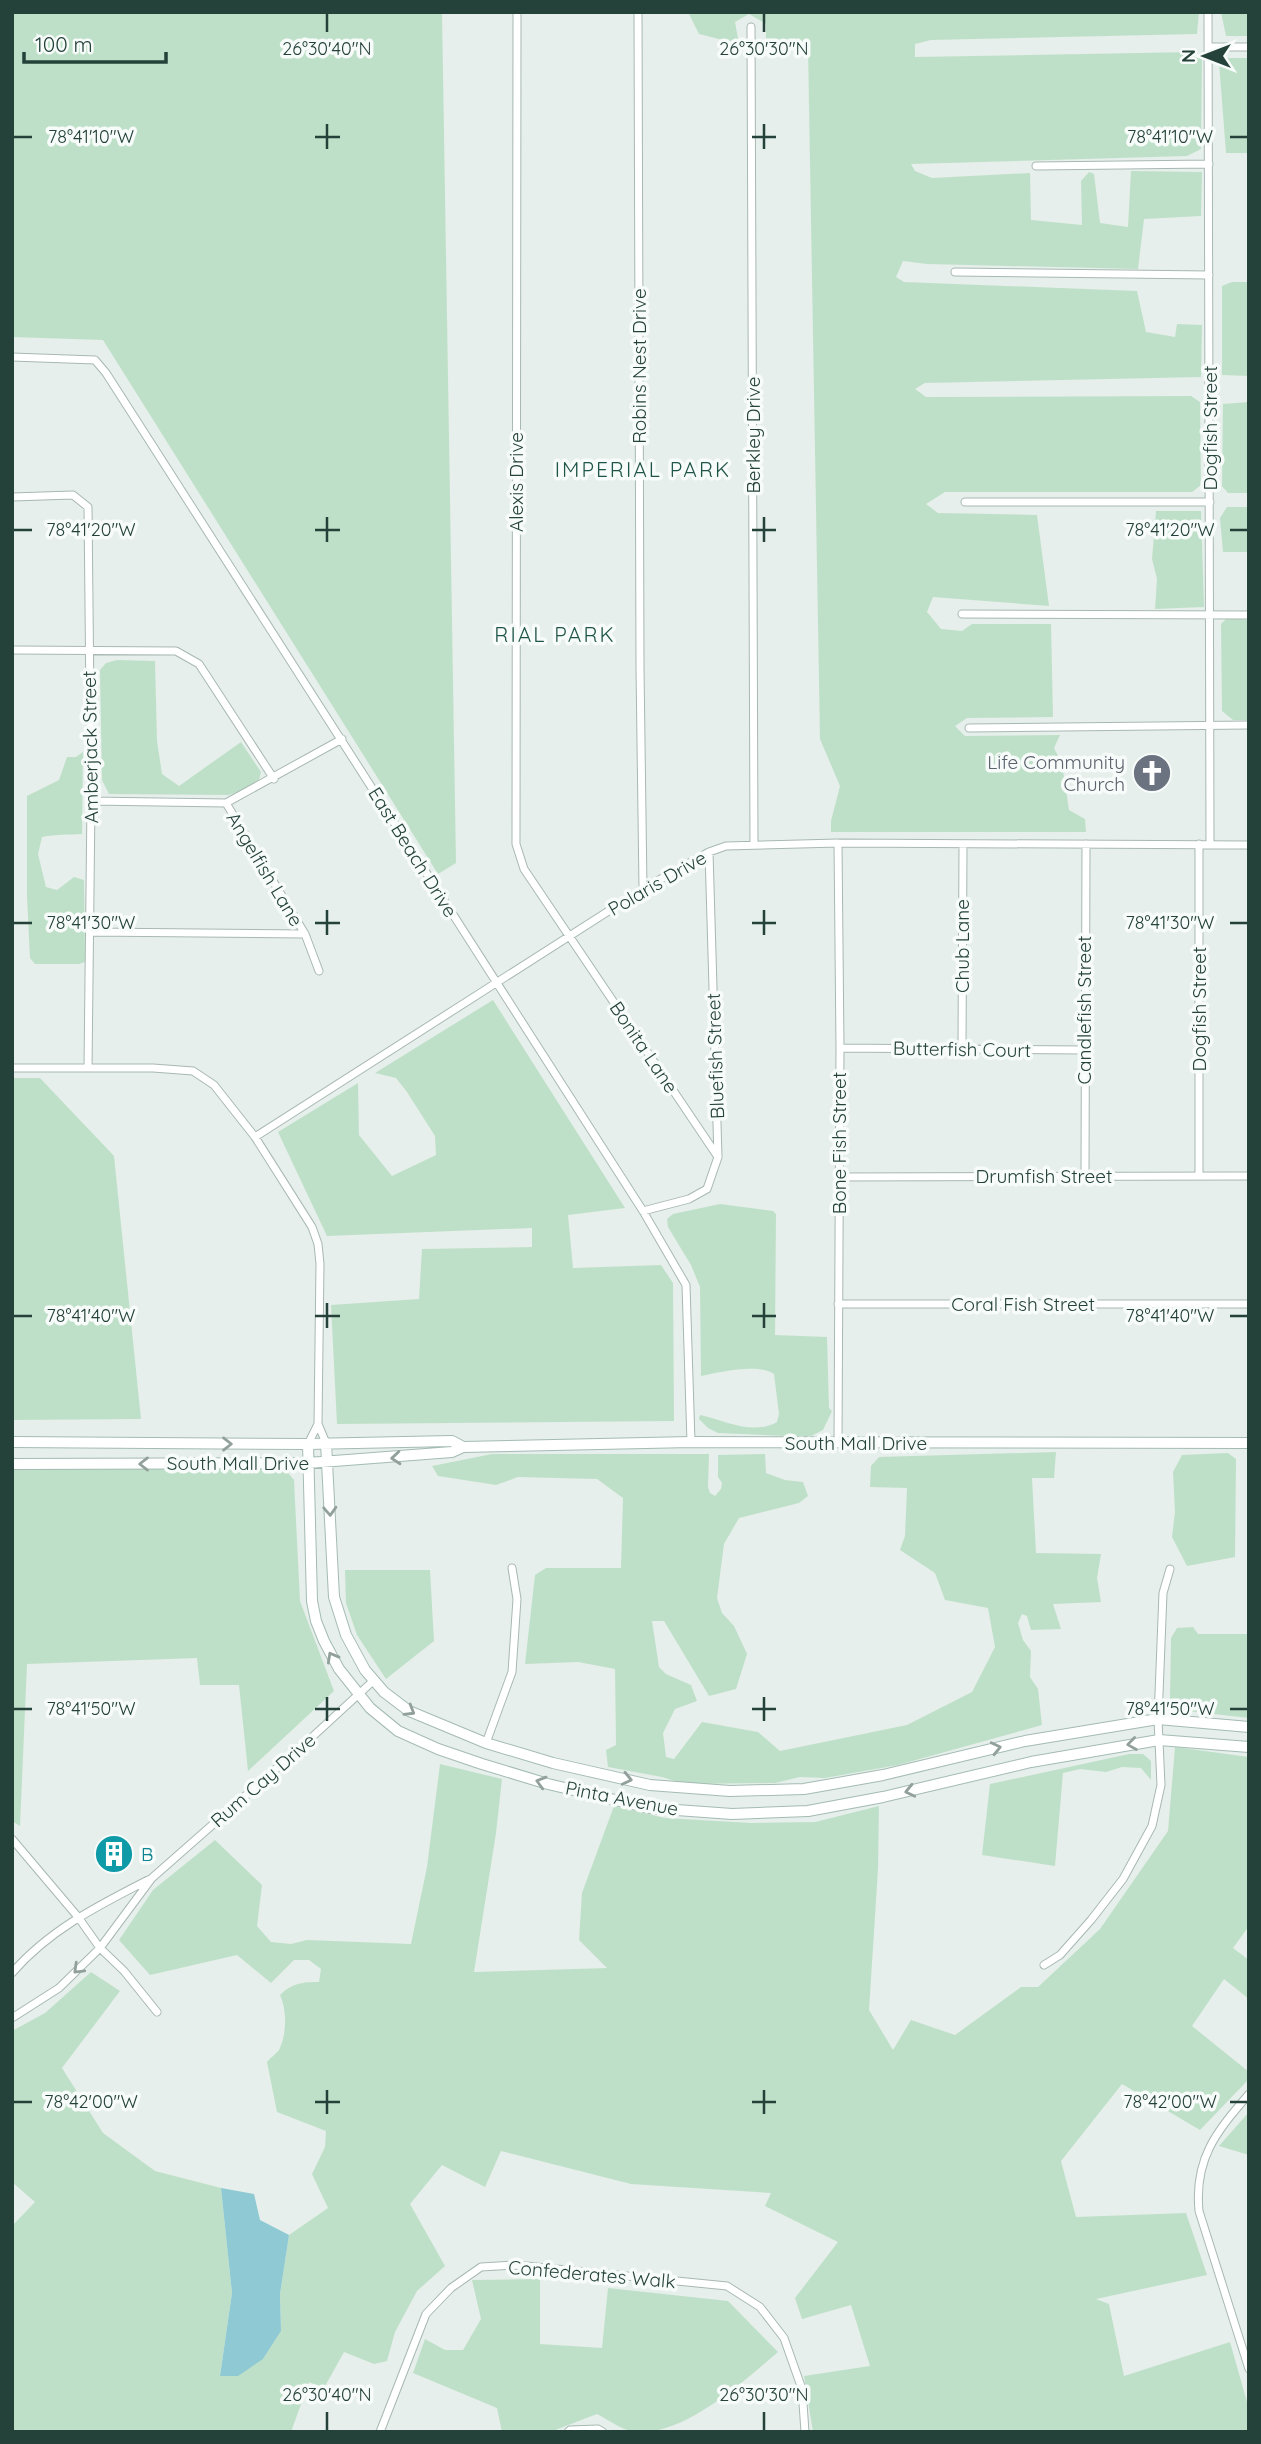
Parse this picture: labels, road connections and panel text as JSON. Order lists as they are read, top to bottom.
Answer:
{
  "streets": {
    "street": [
      "Robins Nest Drive",
      "Dogfish Street",
      "Berkley Drive",
      "Alexis Drive",
      "Amberjack Street",
      "East Beach Drive",
      "Angelfish Lane",
      "Polaris Drive",
      "Chub Lane",
      "Candlefish Street",
      "Bonita Lane",
      "Butterfish Court",
      "Bluefish Street",
      "Bone Fish Street",
      "Drumfish Street",
      "Coral Fish Street",
      "South Mall Drive",
      "Rum Cay Drive",
      "Pinta Avenue",
      "Confederates Walk"
    ]
  },
  "crossings": [
    ["Robins Nest Drive", "Polaris Drive"],
    ["Dogfish Street", "Polaris Drive"],
    ["Dogfish Street", "Drumfish Street"],
    ["Berkley Drive", "Polaris Drive"],
    ["Alexis Drive", "Polaris Drive"],
    ["Alexis Drive", "Bonita Lane"],
    ["Amberjack Street", "Angelfish Lane"],
    ["East Beach Drive", "Polaris Drive"],
    ["East Beach Drive", "Bluefish Street"],
    ["East Beach Drive", "South Mall Drive"],
    ["Polaris Drive", "Chub Lane"],
    ["Polaris Drive", "Candlefish Street"],
    ["Polaris Drive", "Bonita Lane"],
    ["Polaris Drive", "Bluefish Street"],
    ["Polaris Drive", "Bone Fish Street"],
    ["Chub Lane", "Butterfish Court"],
    ["Candlefish Street", "Butterfish Court"],
    ["Candlefish Street", "Drumfish Street"],
    ["Bonita Lane", "Bluefish Street"],
    ["Butterfish Court", "Bone Fish Street"],
    ["Bone Fish Street", "Drumfish Street"],
    ["Bone Fish Street", "Coral Fish Street"],
    ["Bone Fish Street", "South Mall Drive"],
    ["South Mall Drive", "Pinta Avenue"],
    ["Rum Cay Drive", "Pinta Avenue"]
  ],
  "districts": ["IMPERIAL PARK", "RIAL PARK"],
  "places": {
    "church": ["Life Community Church"],
    "building": ["B"]
  },
  "scale_bar": "100 m",
  "north": "left",
  "coordinates": [
    "26°30'40\"N",
    "26°30'30\"N",
    "78°41'10\"W",
    "78°41'20\"W",
    "78°41'30\"W",
    "78°41'40\"W",
    "78°41'50\"W",
    "78°42'00\"W"
  ]
}
